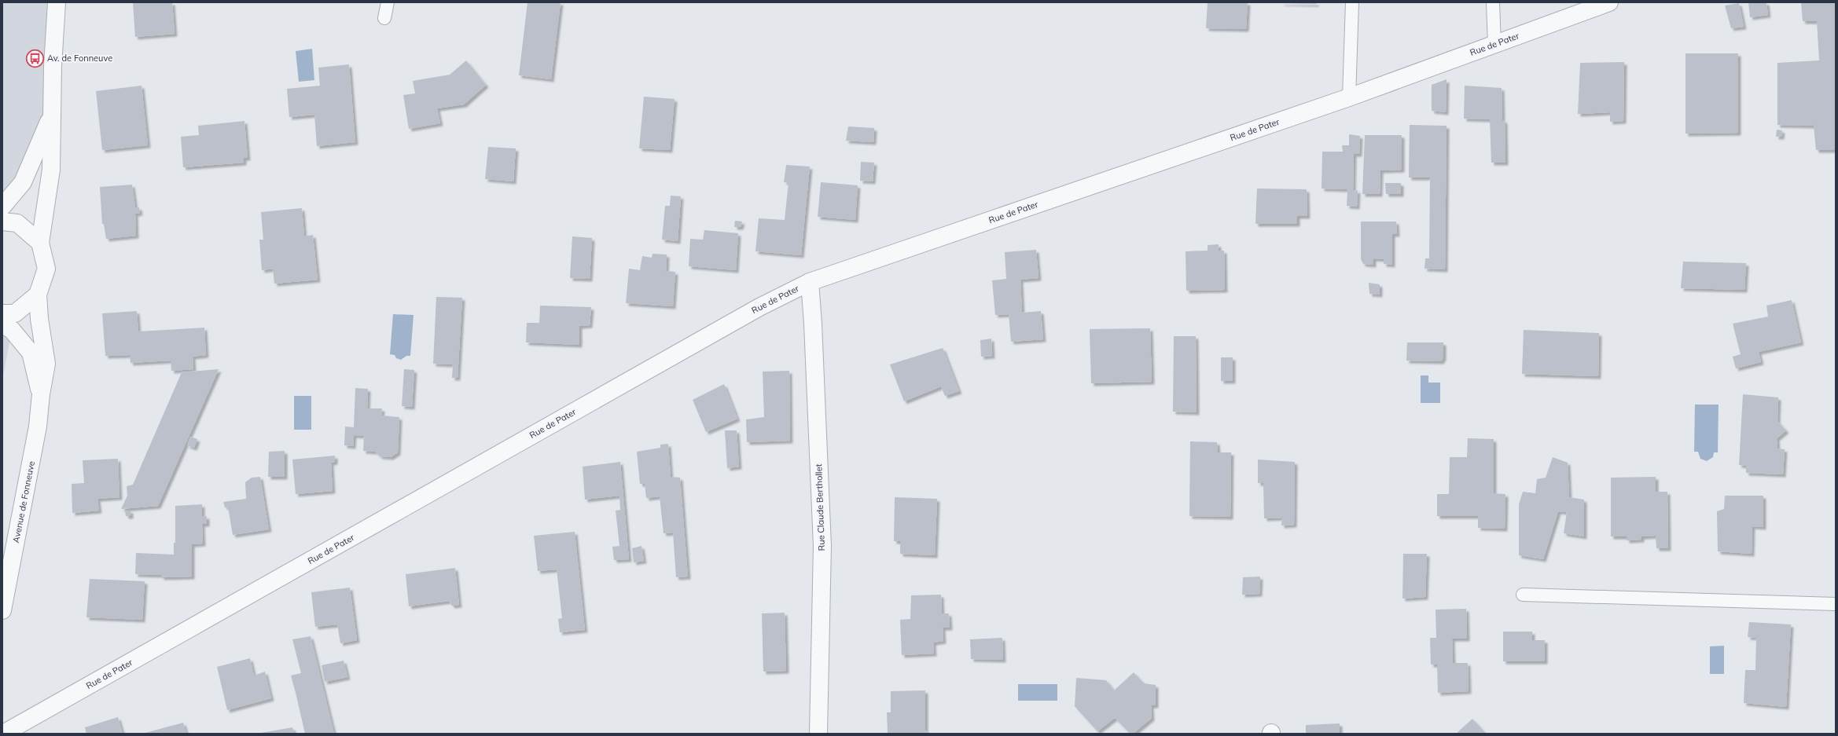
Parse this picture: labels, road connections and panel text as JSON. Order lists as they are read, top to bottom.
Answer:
{
  "streets": {
    "street": ["Rue de Pater", "Avenue de Fonneuve", "Rue Claude Berthollet"]
  },
  "crossings": [
    ["Rue de Pater", "Rue Claude Berthollet"]
  ],
  "places": {
    "bus stop": ["Av. de Fonneuve"]
  }
}
